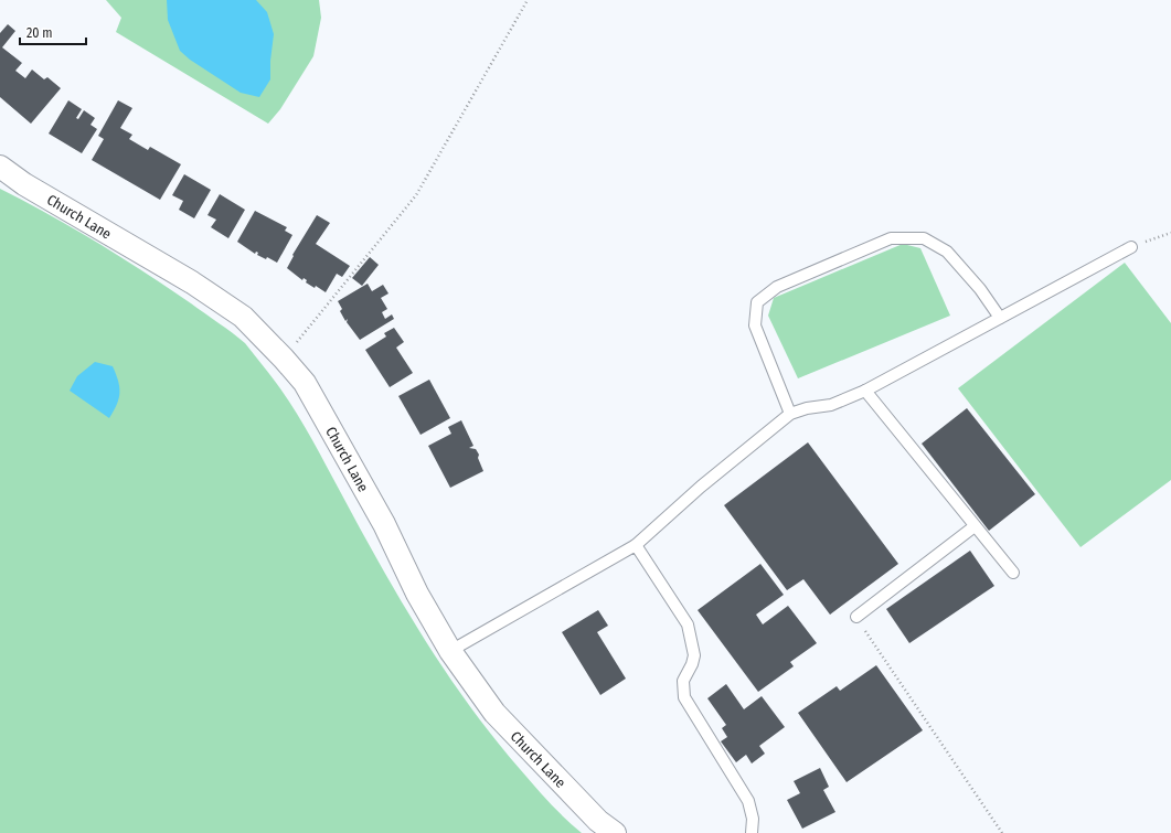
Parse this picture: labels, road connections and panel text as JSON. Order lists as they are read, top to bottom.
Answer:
{
  "streets": {
    "street": ["Church Lane"]
  },
  "scale_bar": "20 m"
}
